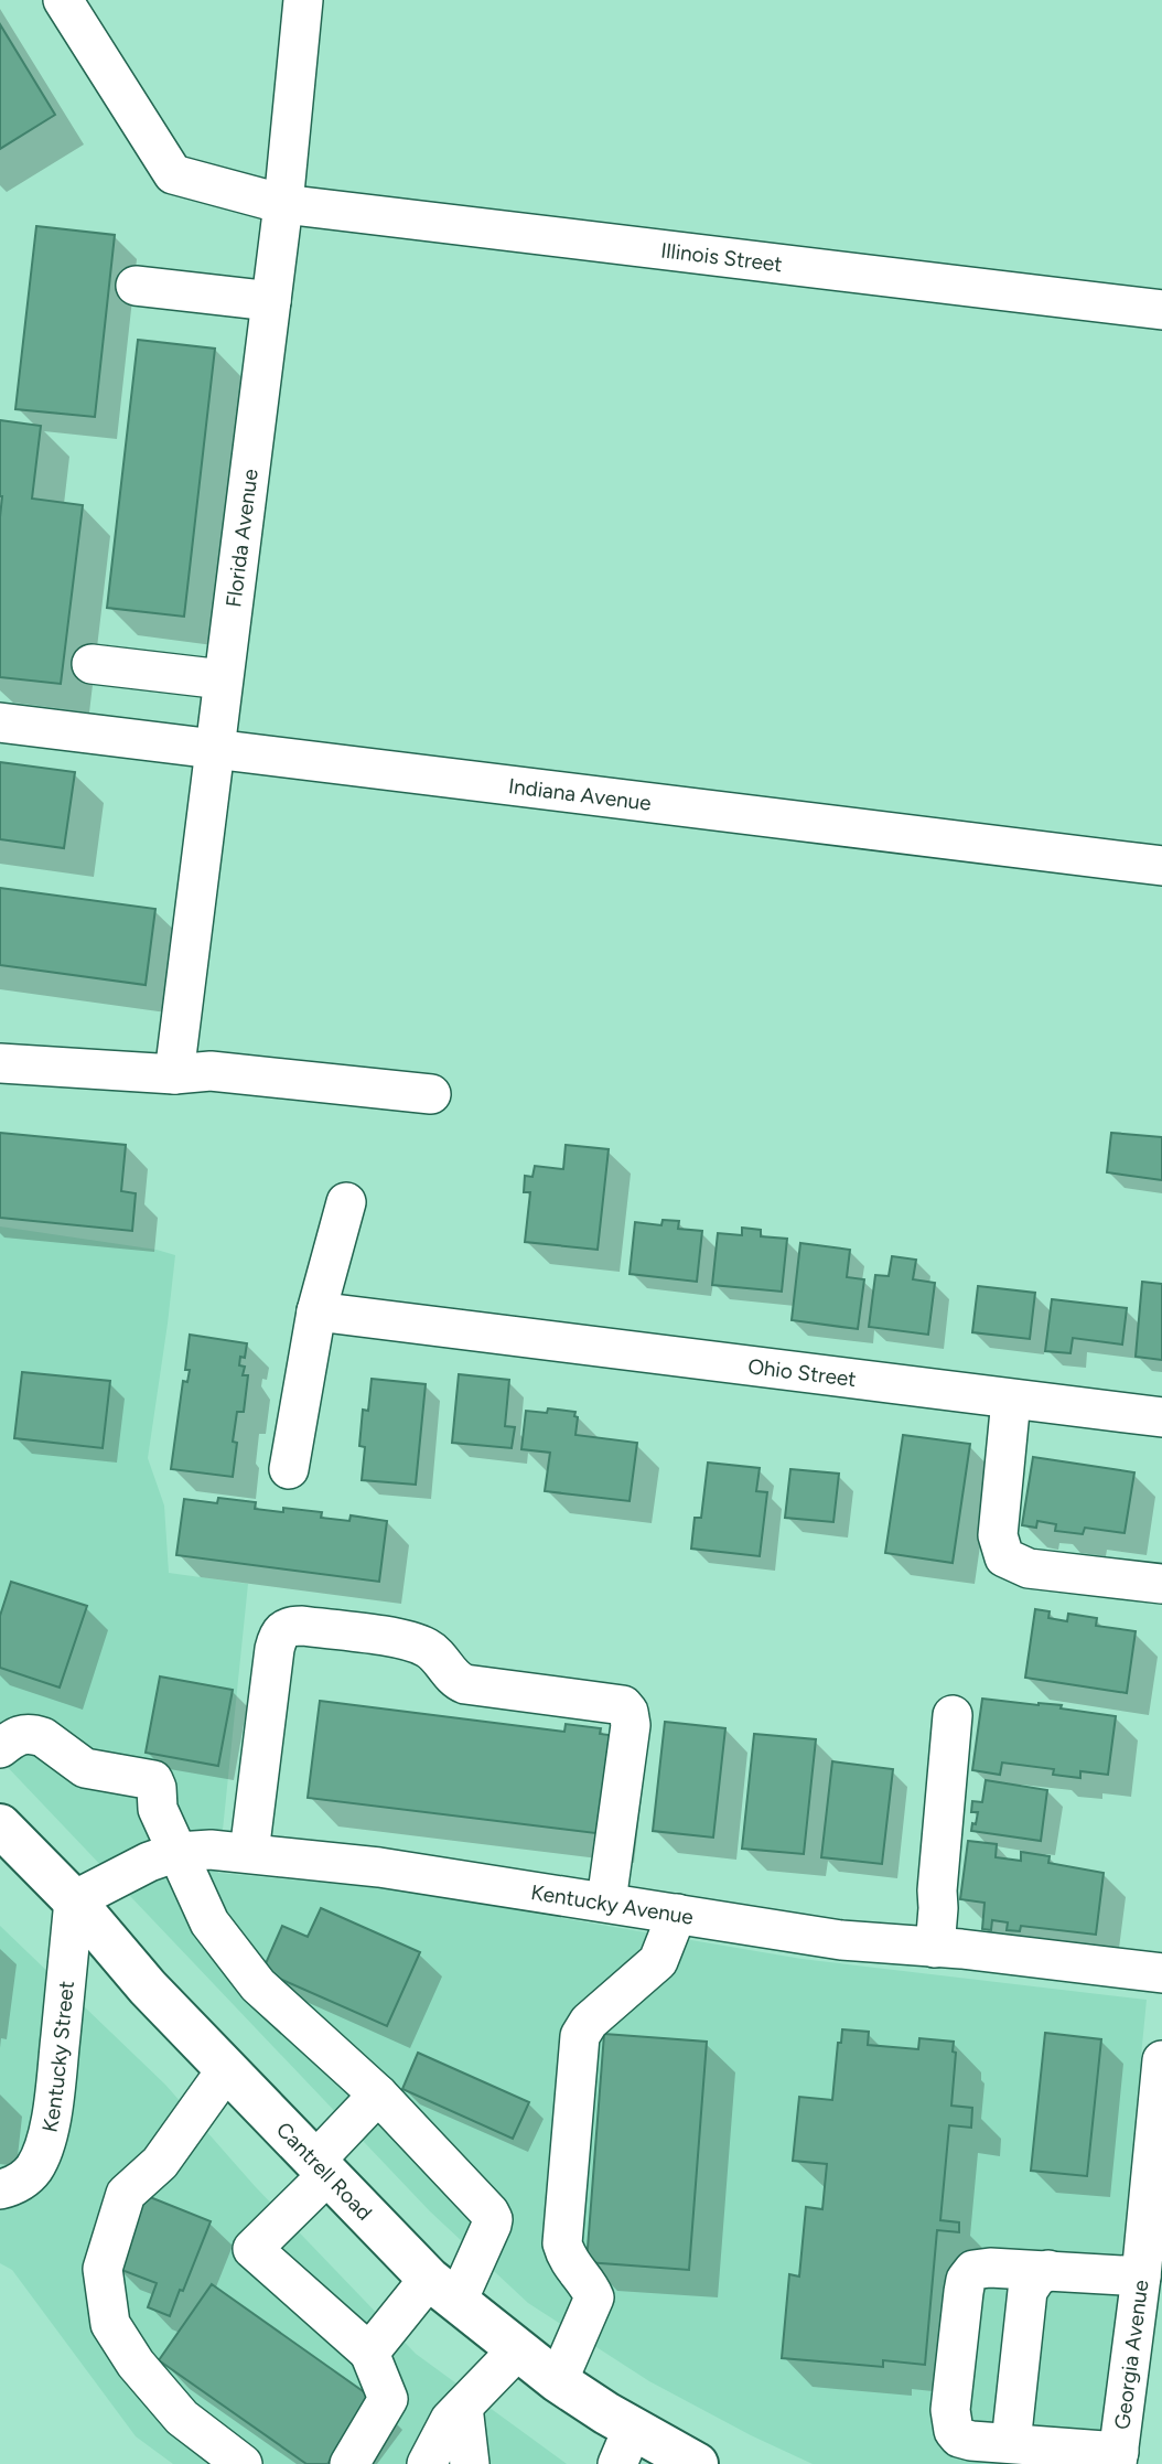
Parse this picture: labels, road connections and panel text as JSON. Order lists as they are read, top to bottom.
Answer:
{
  "streets": {
    "main road": ["Cantrell Road"],
    "street": [
      "Illinois Street",
      "Florida Avenue",
      "Indiana Avenue",
      "Ohio Street",
      "Kentucky Avenue",
      "Kentucky Street",
      "Georgia Avenue"
    ]
  },
  "crossings": [
    ["Illinois Street", "Florida Avenue"],
    ["Florida Avenue", "Indiana Avenue"],
    ["Kentucky Avenue", "Kentucky Street"],
    ["Kentucky Avenue", "Cantrell Road"],
    ["Kentucky Street", "Cantrell Road"]
  ]
}
